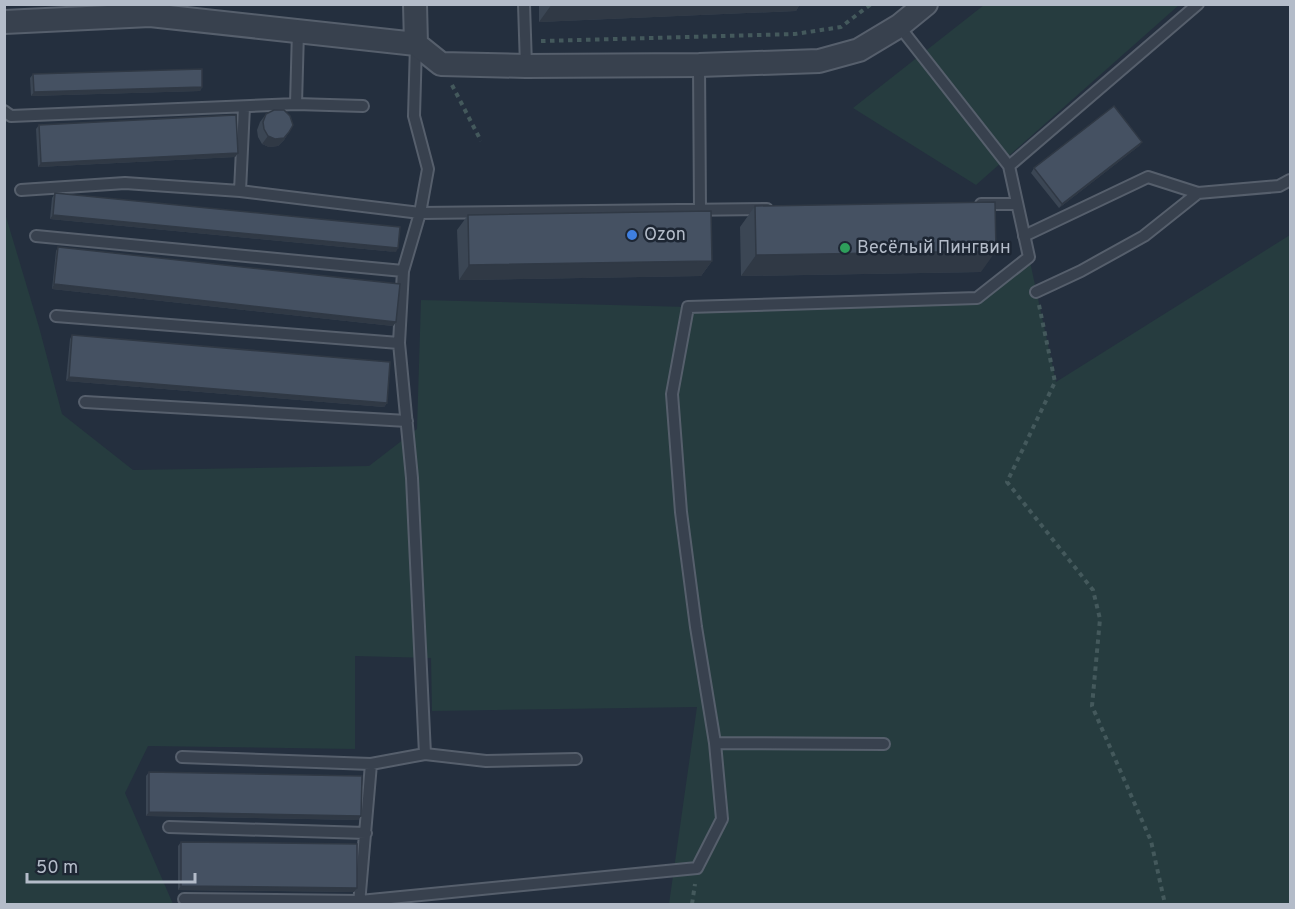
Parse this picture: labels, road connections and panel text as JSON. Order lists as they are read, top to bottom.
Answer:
{
  "places": ["Ozon", "Весёлый Пингвин"],
  "scale_bar": "50 m"
}
